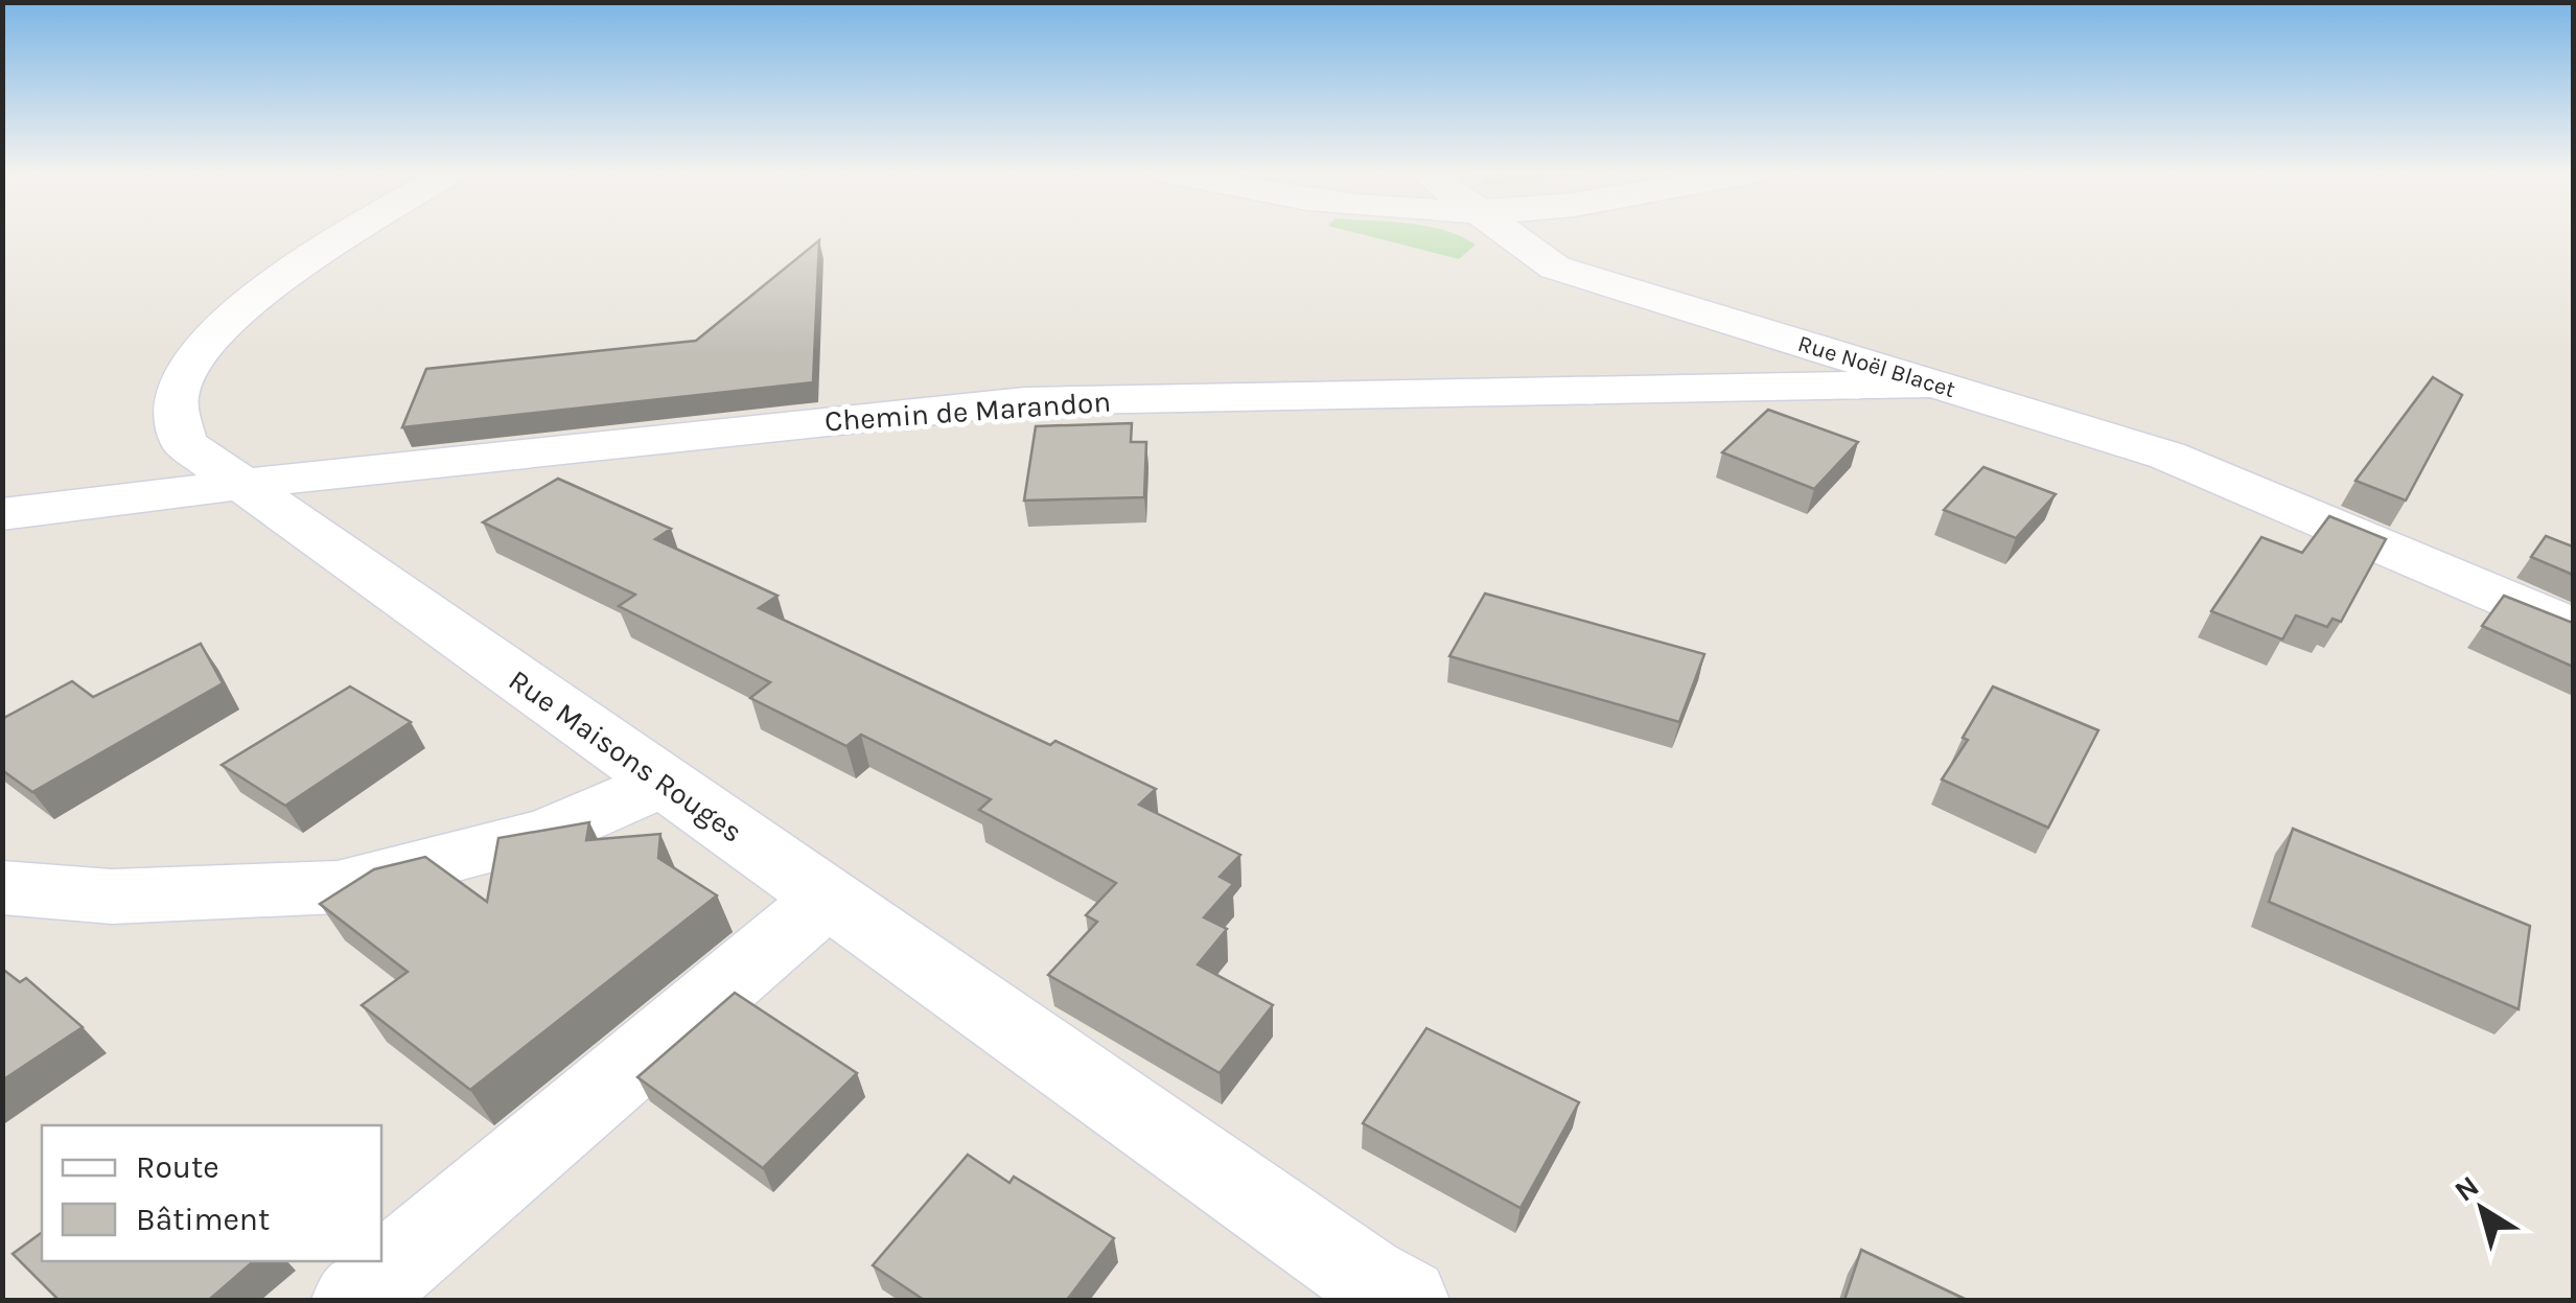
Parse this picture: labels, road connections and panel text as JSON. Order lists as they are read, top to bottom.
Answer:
{
  "streets": {
    "street": ["Rue Noël Blacet", "Chemin de Marandon", "Rue Maisons Rouges"]
  },
  "crossings": [
    ["Rue Noël Blacet", "Chemin de Marandon"],
    ["Chemin de Marandon", "Rue Maisons Rouges"]
  ],
  "legend": ["Route", "Bâtiment"],
  "north": "top left"
}
